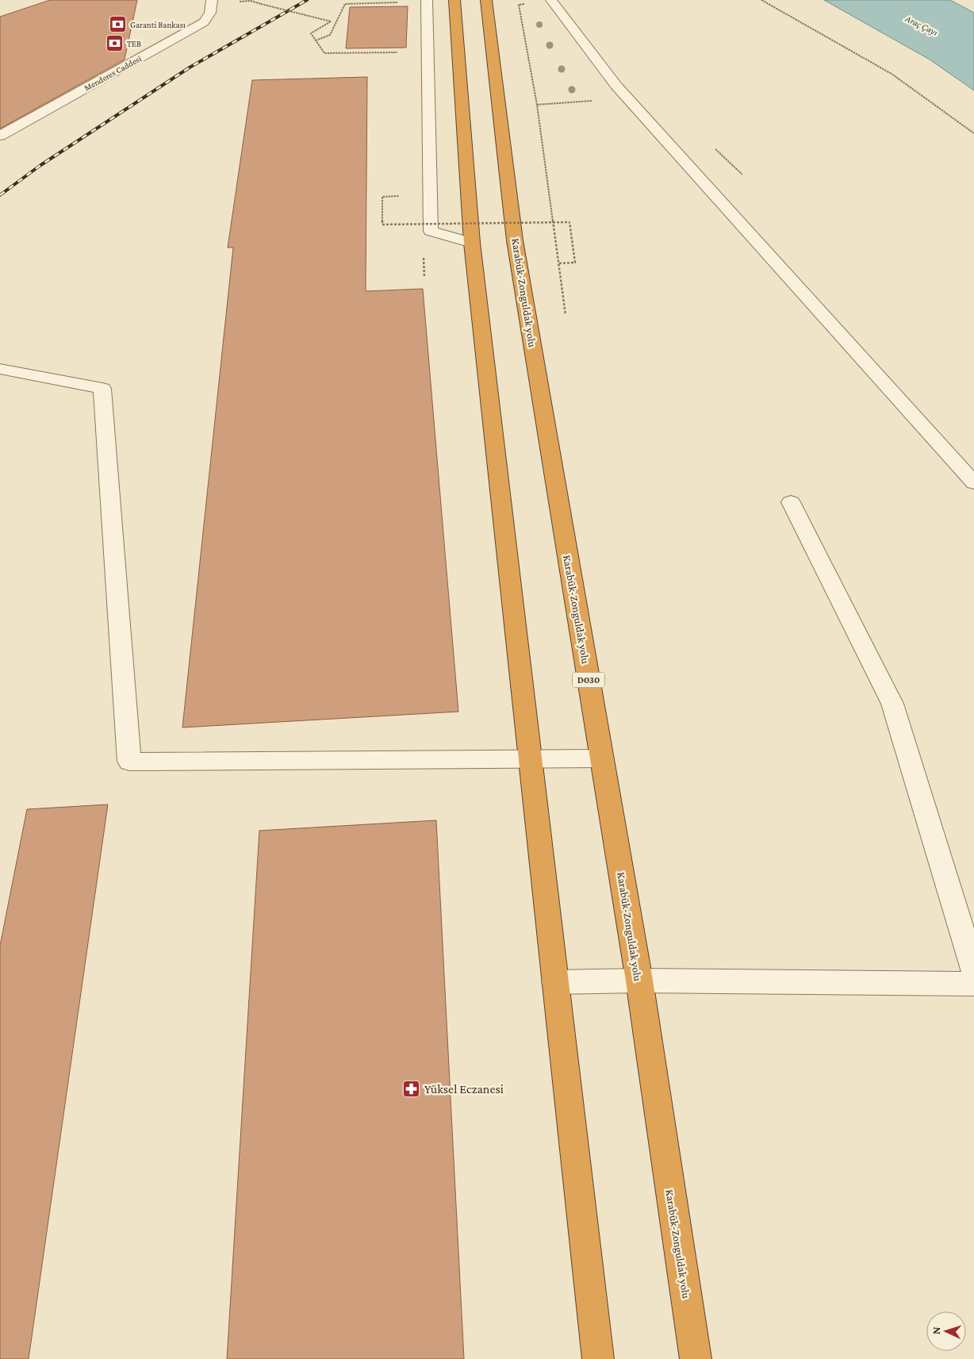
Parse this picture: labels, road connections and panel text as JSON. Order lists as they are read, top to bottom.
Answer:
{
  "streets": {
    "highway": ["Karabük-Zonguldak yolu", "D030"],
    "street": ["Menderes Caddesi"]
  },
  "water": ["Araç Çayı"],
  "places": {
    "bank": ["Garanti Bankası", "TEB"],
    "pharmacy": ["Yüksel Eczanesi"]
  },
  "north": "left"
}
